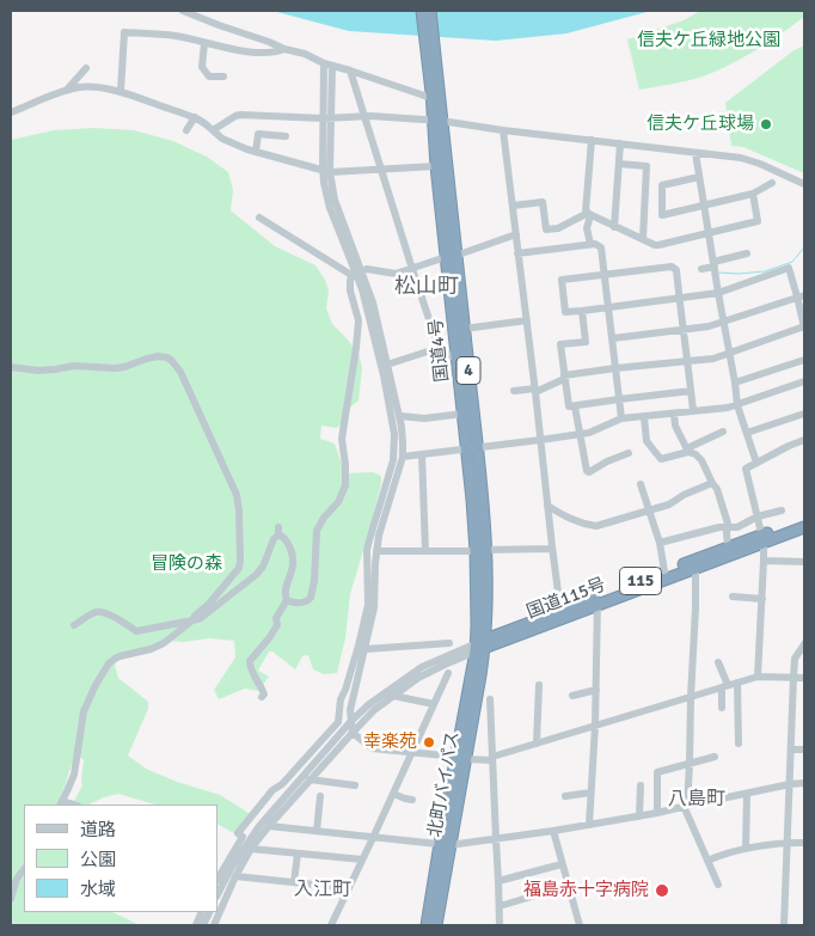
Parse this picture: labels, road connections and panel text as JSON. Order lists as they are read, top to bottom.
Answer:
{
  "streets": {
    "highway": [
      "国道4号",
      "4",
      "115",
      "国道115号",
      "北町バイパス"
    ]
  },
  "crossings": [
    ["国道4号", "国道115号"],
    ["国道4号", "北町バイパス"],
    ["国道115号", "北町バイパス"]
  ],
  "districts": ["松山町", "八島町", "入江町"],
  "parks": ["信夫ケ丘緑地公園", "冒険の森"],
  "places": ["信夫ケ丘球場", "幸楽苑", "福島赤十字病院"],
  "legend": ["道路", "公園", "水域"]
}
